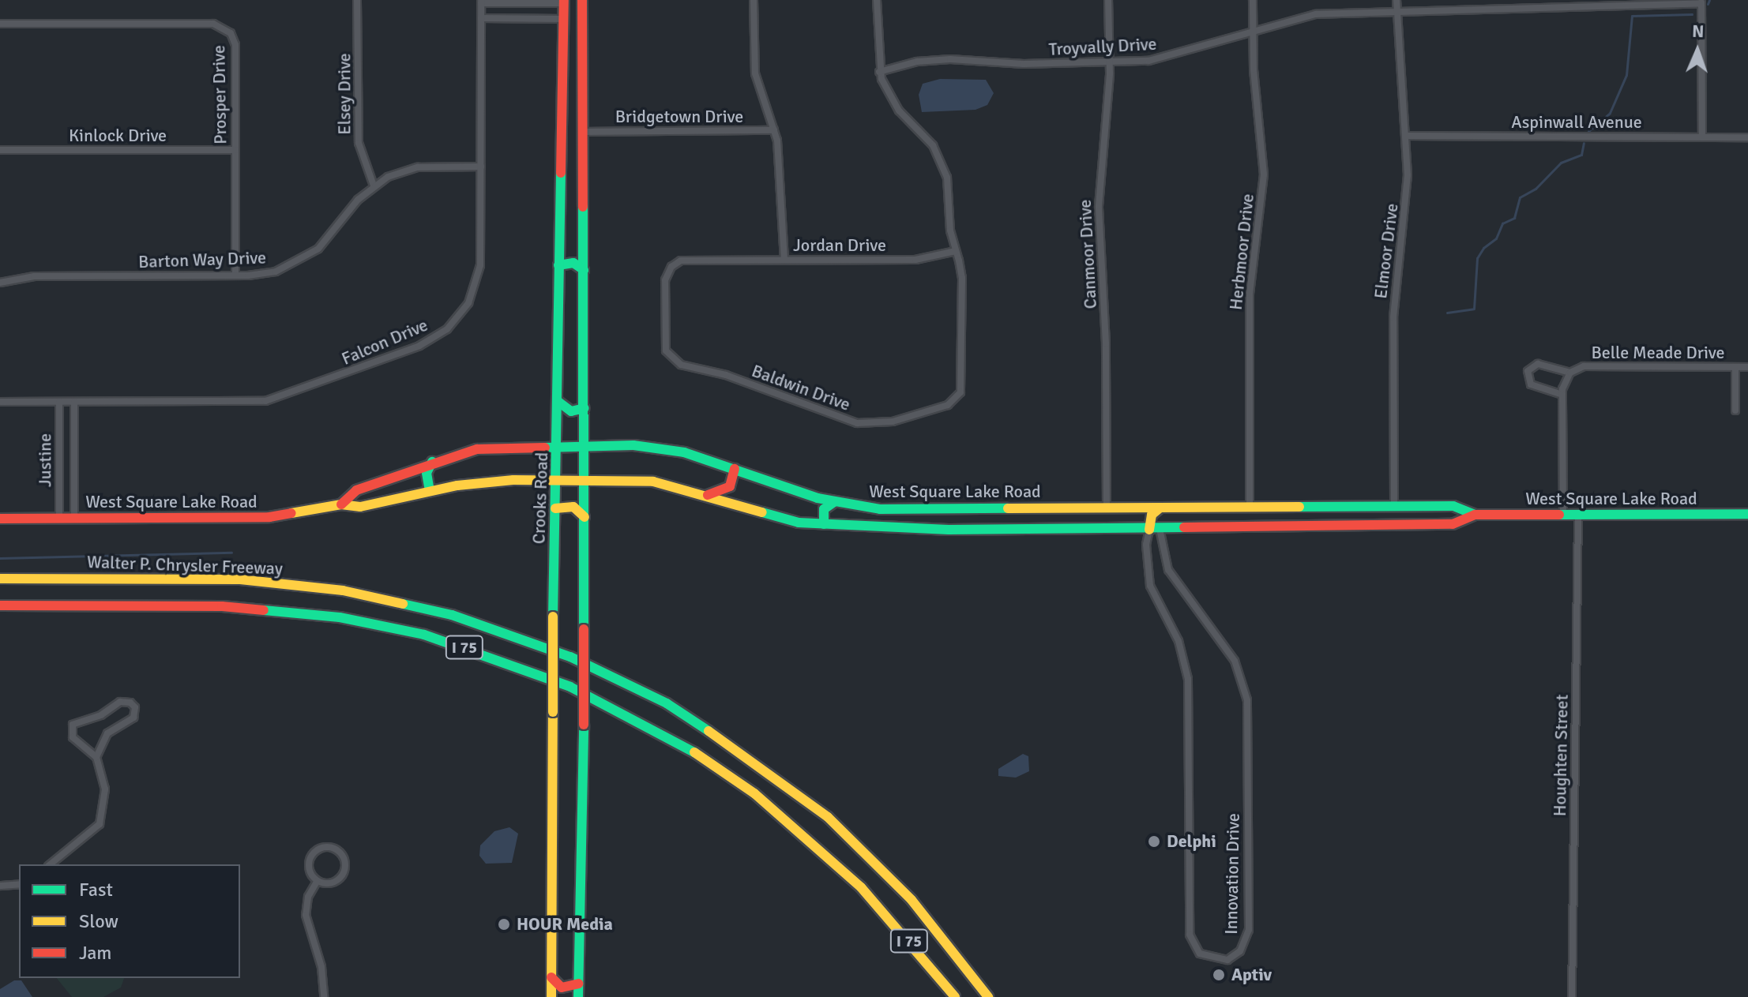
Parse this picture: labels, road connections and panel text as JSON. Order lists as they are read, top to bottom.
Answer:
{
  "streets": {
    "main road": [
      "West Square Lake Road",
      "Crooks Road",
      "Walter P. Chrysler Freeway",
      "I 75"
    ],
    "street": [
      "Troyvally Drive",
      "Elsey Drive",
      "Prosper Drive",
      "Bridgetown Drive",
      "Aspinwall Avenue",
      "Kinlock Drive",
      "Jordan Drive",
      "Elmoor Drive",
      "Herbmoor Drive",
      "Canmoor Drive",
      "Barton Way Drive",
      "Falcon Drive",
      "Belle Meade Drive",
      "Baldwin Drive",
      "Justine",
      "Houghten Street",
      "Innovation Drive"
    ]
  },
  "crossings": [
    ["Troyvally Drive", "Elmoor Drive"],
    ["Troyvally Drive", "Herbmoor Drive"],
    ["Troyvally Drive", "Canmoor Drive"],
    ["Elsey Drive", "Barton Way Drive"],
    ["Prosper Drive", "Kinlock Drive"],
    ["Prosper Drive", "Barton Way Drive"],
    ["Aspinwall Avenue", "Elmoor Drive"],
    ["Jordan Drive", "Baldwin Drive"],
    ["Elmoor Drive", "West Square Lake Road"],
    ["Herbmoor Drive", "West Square Lake Road"],
    ["Canmoor Drive", "West Square Lake Road"],
    ["Barton Way Drive", "Falcon Drive"],
    ["Falcon Drive", "Justine"],
    ["Justine", "West Square Lake Road"],
    ["West Square Lake Road", "Crooks Road"],
    ["West Square Lake Road", "Houghten Street"],
    ["West Square Lake Road", "Innovation Drive"]
  ],
  "places": ["Delphi", "HOUR Media", "Aptiv"],
  "legend": ["Fast", "Slow", "Jam"],
  "north": "top"
}
